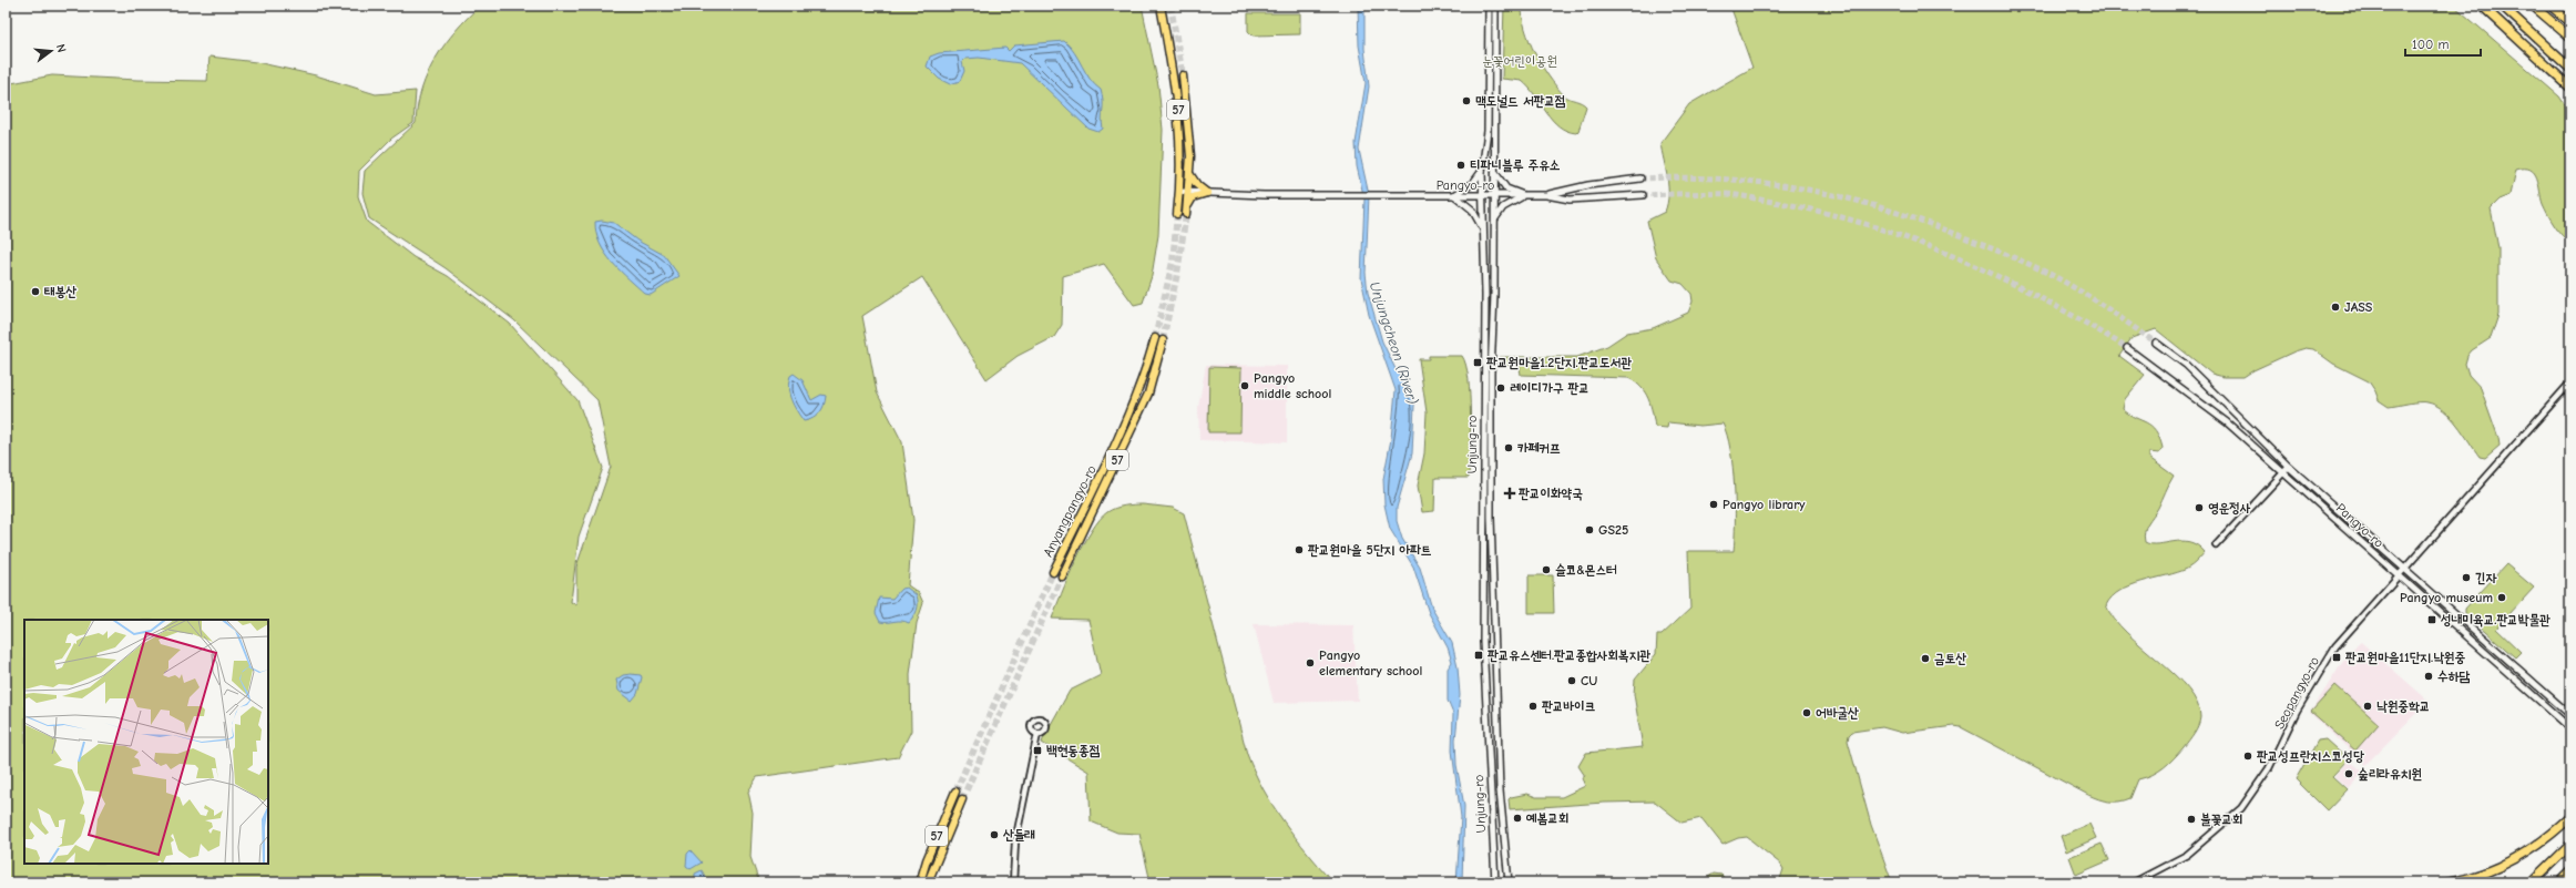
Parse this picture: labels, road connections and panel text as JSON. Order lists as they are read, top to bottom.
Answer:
{
  "streets": {
    "main road": [
      "57",
      "Pangyo-ro",
      "Unjung-ro",
      "Anyangpangyo-ro"
    ],
    "street": ["Seopangyo-ro"]
  },
  "crossings": [
    ["57", "Pangyo-ro"],
    ["Pangyo-ro", "Unjung-ro"],
    ["Pangyo-ro", "Seopangyo-ro"]
  ],
  "water": ["Unjungcheon (River)"],
  "parks": ["눈꽃어린이공원"],
  "places": {
    "other": [
      "맥도널드 서판교점",
      "티파니블루 주유소",
      "태봉산",
      "JASS",
      "Pangyo middle school",
      "레이디가구 판교",
      "카페커프",
      "Pangyo library",
      "영운정사",
      "GS25",
      "판교원마을 5단지 아파트",
      "슬코&몬스터",
      "긴자",
      "Pangyo museum",
      "금토산",
      "Pangyo elementary school",
      "수하담",
      "CU",
      "판교바이크",
      "낙원중학교",
      "어바굴산",
      "판교성프란치스코성당",
      "숲리라유치원",
      "예봄교회",
      "불꽃교회",
      "산들래"
    ],
    "transit": [
      "판교원마을1.2단지.판교도서관",
      "성내미육교.판교박물관",
      "판교유스센터.판교종합사회복지관",
      "판교원마을11단지.낙원중",
      "백현동종점"
    ],
    "health": ["판교이화약국"]
  },
  "scale_bar": "100 m",
  "north": "right"
}
